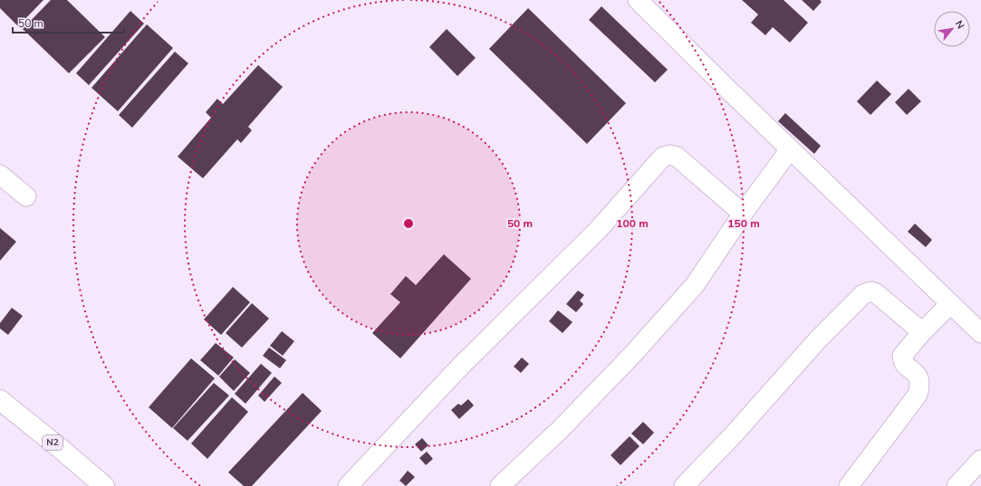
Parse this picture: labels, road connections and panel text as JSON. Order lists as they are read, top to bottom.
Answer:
{
  "streets": {
    "highway": ["N2"]
  },
  "scale_bar": "50 m",
  "north": "top right",
  "rings": ["50 m", "100 m", "150 m"]
}
